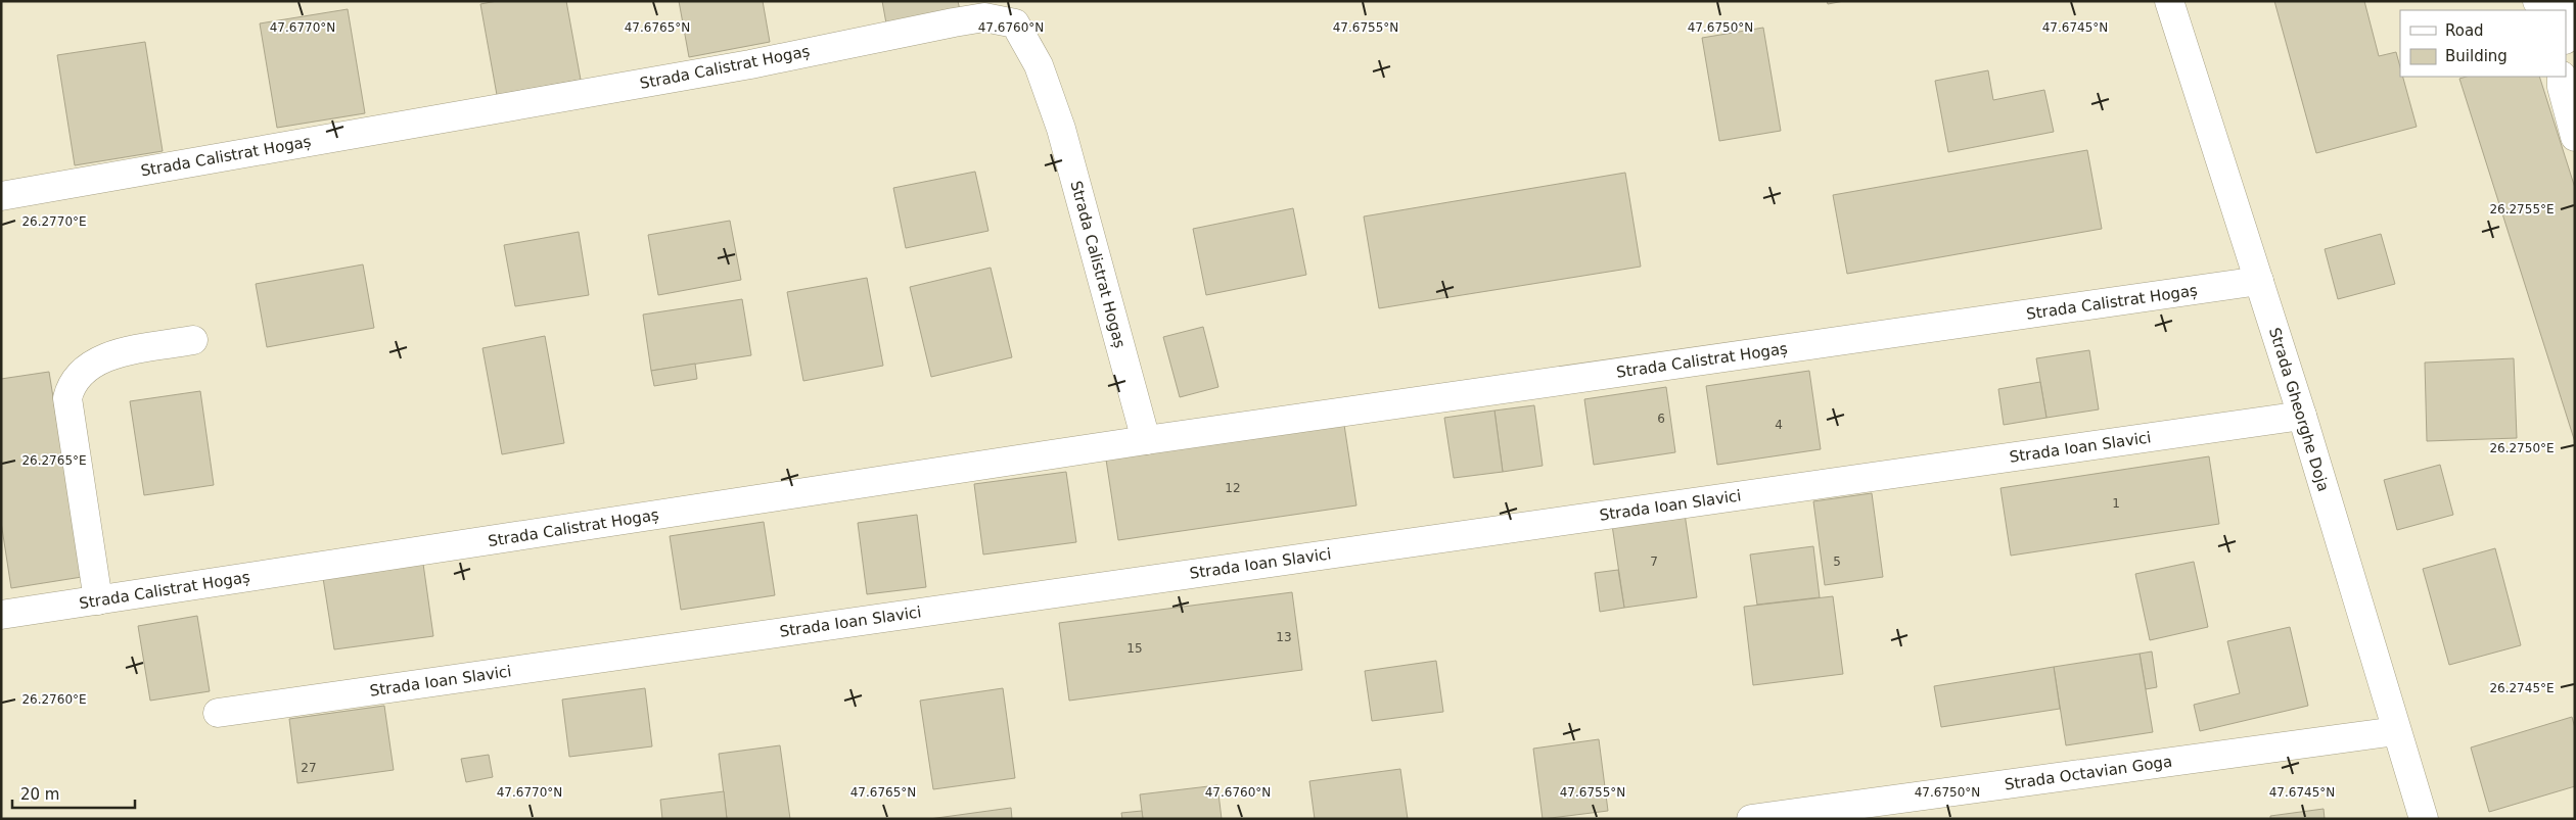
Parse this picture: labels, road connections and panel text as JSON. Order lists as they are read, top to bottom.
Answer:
{
  "streets": {
    "street": [
      "Strada Calistrat Hogaș",
      "Strada Gheorghe Doja",
      "Strada Ioan Slavici",
      "Strada Octavian Goga"
    ]
  },
  "crossings": [
    ["Strada Calistrat Hogaș", "Strada Gheorghe Doja"],
    ["Strada Gheorghe Doja", "Strada Ioan Slavici"],
    ["Strada Gheorghe Doja", "Strada Octavian Goga"]
  ],
  "house_numbers": [
    "6",
    "4",
    "12",
    "1",
    "7",
    "5",
    "13",
    "15",
    "27"
  ],
  "legend": ["Road", "Building"],
  "scale_bar": "20 m",
  "coordinates": [
    "47.6770°N",
    "47.6765°N",
    "47.6760°N",
    "47.6755°N",
    "47.6750°N",
    "47.6745°N",
    "26.2755°E",
    "26.2770°E",
    "26.2750°E",
    "26.2765°E",
    "26.2745°E",
    "26.2760°E"
  ]
}
